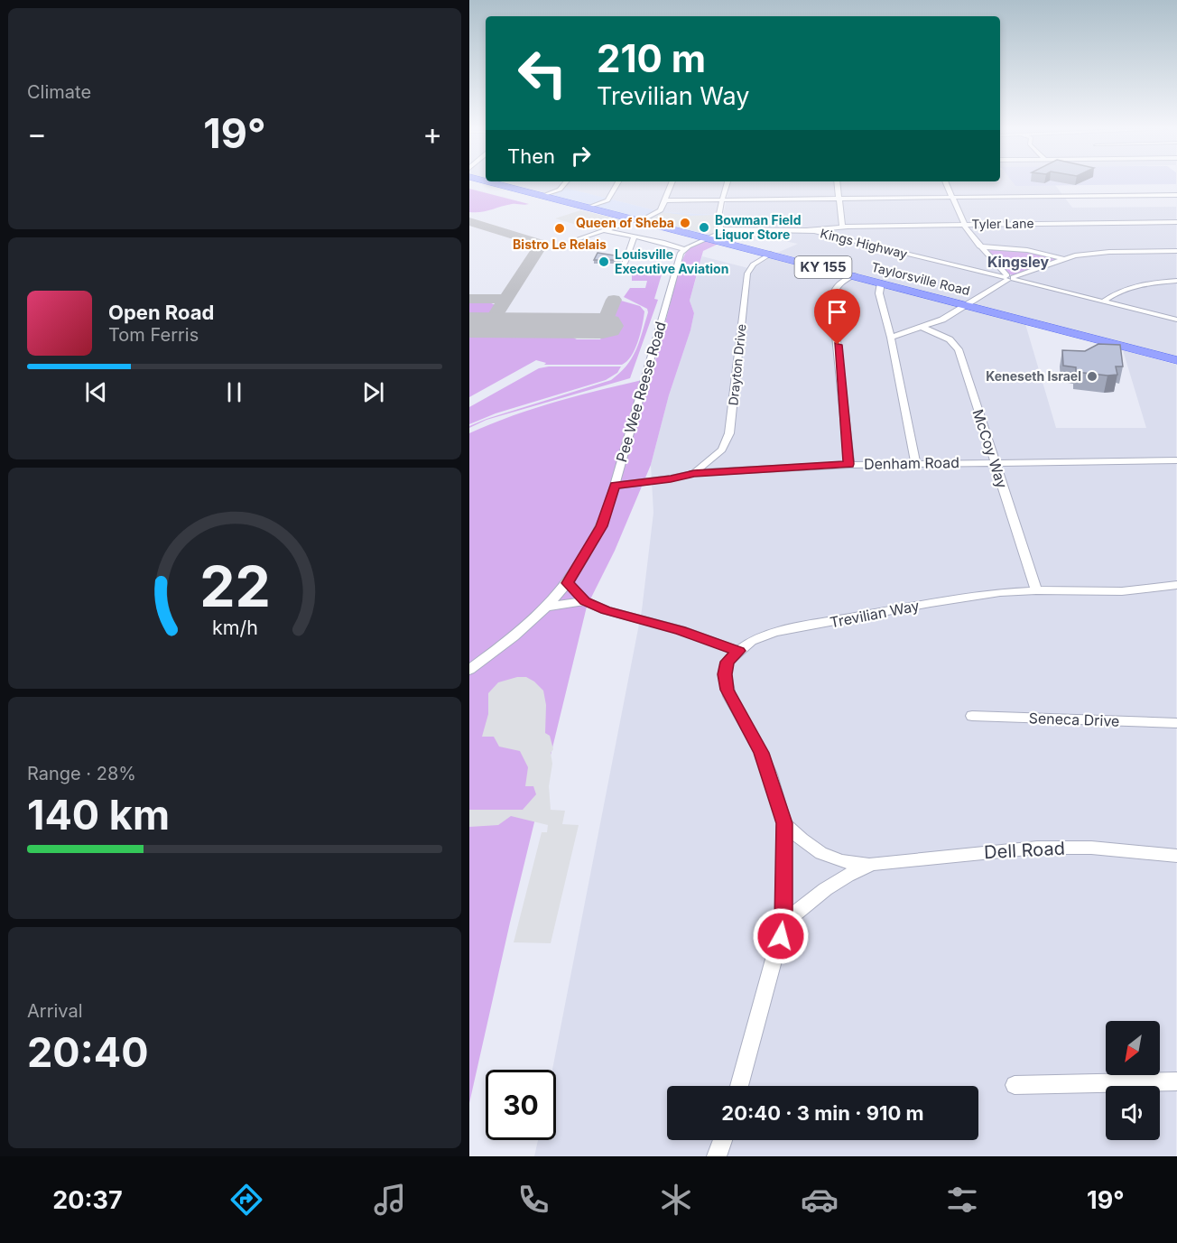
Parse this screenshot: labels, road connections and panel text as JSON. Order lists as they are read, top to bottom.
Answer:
{
  "streets": {
    "main road": ["KY 155", "Taylorsville Road"],
    "street": [
      "Tyler Lane",
      "Kings Highway",
      "Drayton Drive",
      "Pee Wee Reese Road",
      "McCoy Way",
      "Denham Road",
      "Trevilian Way",
      "Seneca Drive",
      "Dell Road"
    ]
  },
  "crossings": [
    ["Tyler Lane", "Kings Highway"],
    ["Taylorsville Road", "Drayton Drive"],
    ["Drayton Drive", "Denham Road"],
    ["Pee Wee Reese Road", "Denham Road"],
    ["McCoy Way", "Denham Road"],
    ["McCoy Way", "Trevilian Way"]
  ],
  "districts": ["Kingsley"],
  "places": [
    "Queen of Sheba",
    "Bowman Field Liquor Store",
    "Bistro Le Relais",
    "Louisville Executive Aviation",
    "Keneseth Israel"
  ],
  "north": "bottom left",
  "page": {
    "tile": [
      "Climate",
      ["Range · 28%", "140 km"],
      ["Arrival", "20:40"]
    ],
    "turn": ["210 m", "Trevilian Way"],
    "heat": ["−", "19°", "+"],
    "then": "Then",
    "song": ["Open Road", "Tom Ferris"],
    "limit": "30",
    "trip": "20:40 · 3 min · 910 m",
    "tabs": ["20:37", "19°"],
    "gauge": ["22", "km/h"]
  }
}
